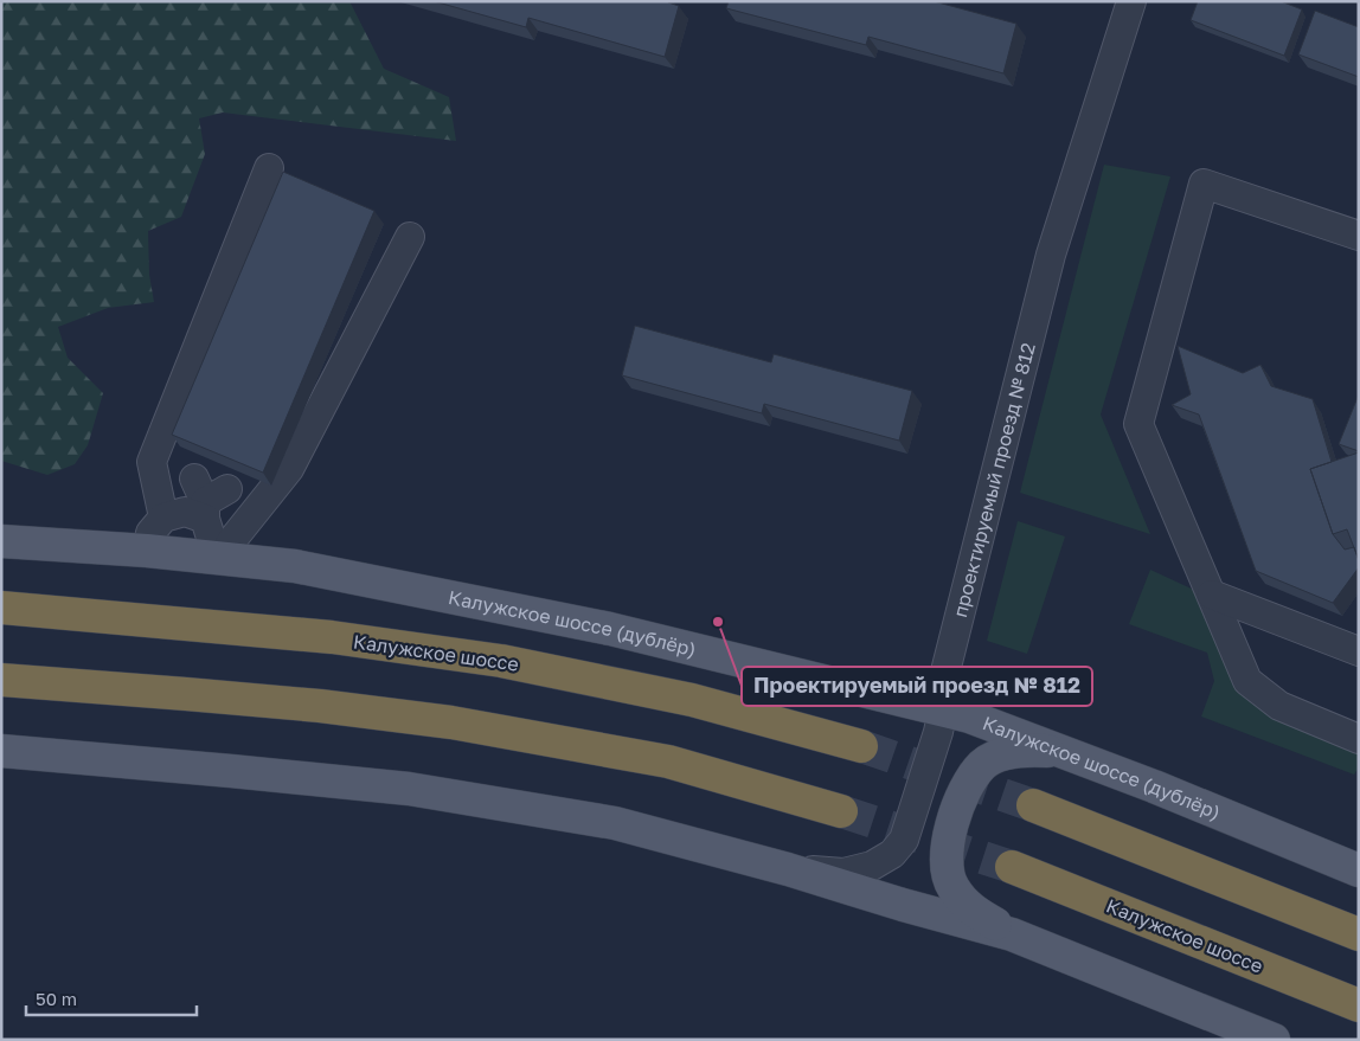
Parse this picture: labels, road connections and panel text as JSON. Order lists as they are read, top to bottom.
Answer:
{
  "streets": {
    "highway": ["Калужское шоссе"],
    "main road": ["Калужское шоссе (дублёр)"],
    "street": ["проектируемый проезд № 812"]
  },
  "crossings": [
    ["проектируемый проезд № 812", "Калужское шоссе (дублёр)"]
  ],
  "places": ["Проектируемый проезд № 812"],
  "scale_bar": "50 m"
}
